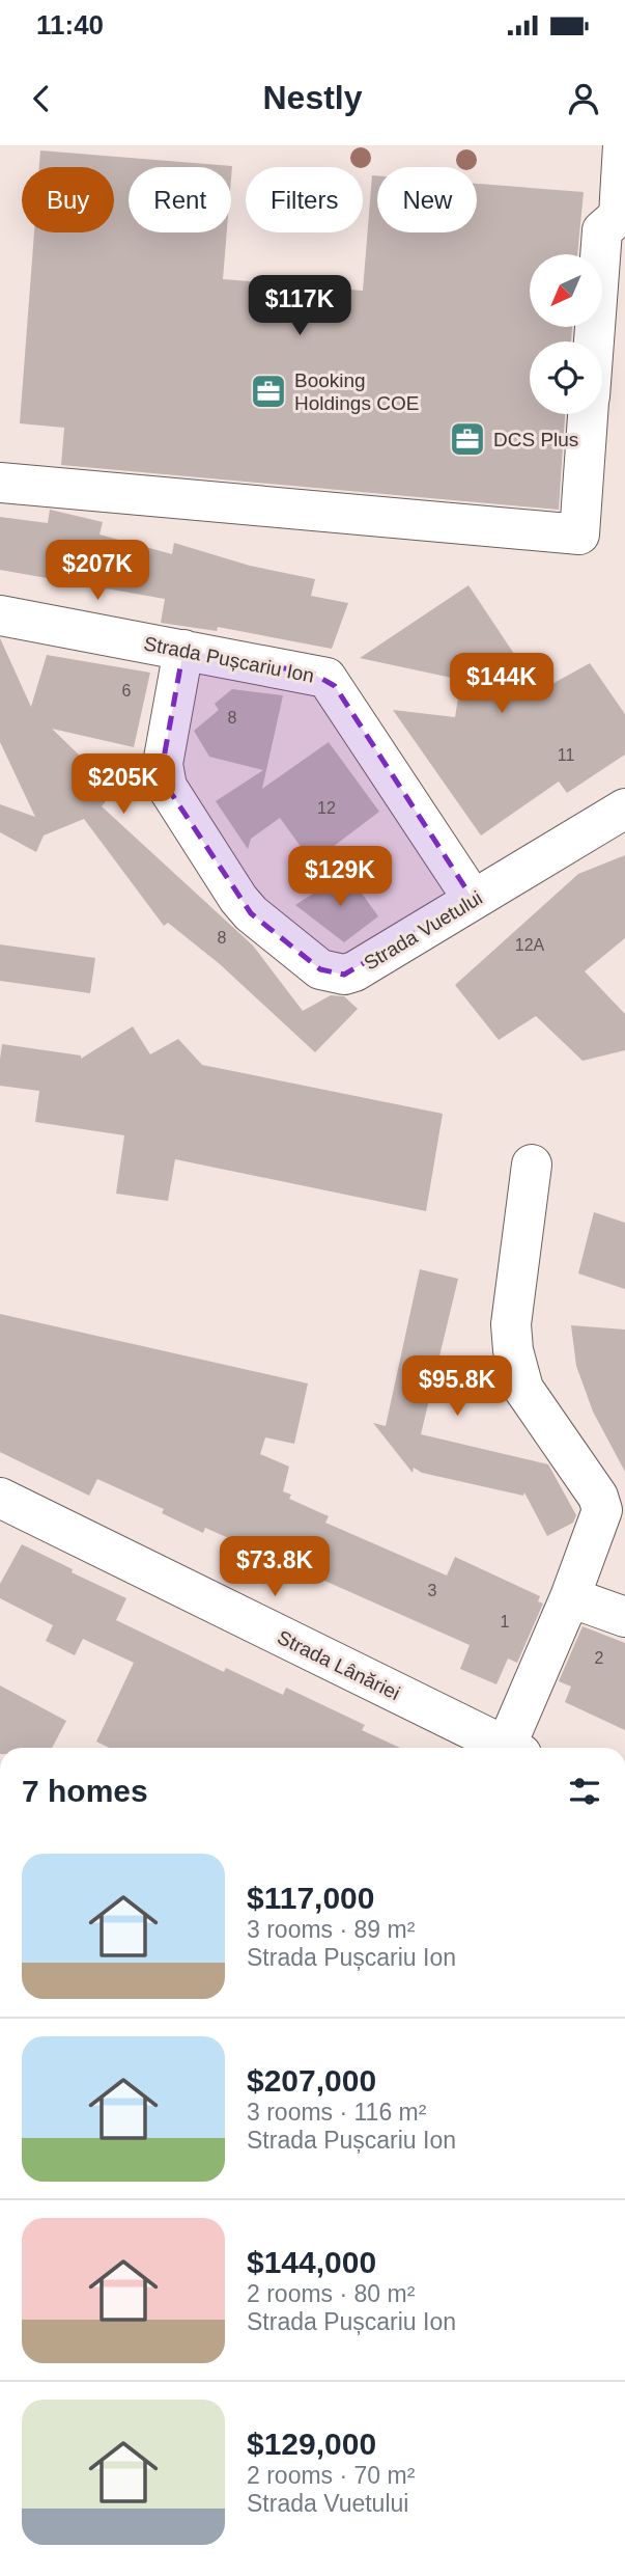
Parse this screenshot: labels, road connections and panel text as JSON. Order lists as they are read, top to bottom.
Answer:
{
  "streets": {
    "street": ["Strada Pușcariu Ion", "Strada Vuetului", "Strada Lânăriei"]
  },
  "crossings": [
    ["Strada Pușcariu Ion", "Strada Vuetului"]
  ],
  "places": {
    "office": ["Booking Holdings COE", "DCS Plus"]
  },
  "house_numbers": [
    "6",
    "8",
    "11",
    "12",
    "8",
    "12A",
    "3",
    "1",
    "2"
  ],
  "north": "bottom left",
  "page": {
    "status": "11:40",
    "header": "Nestly",
    "chip": [
      "Buy",
      "Rent",
      "Filters",
      "New"
    ],
    "price": [
      "$117K",
      "$207K",
      "$144K",
      "$205K",
      "$129K",
      "$95.8K",
      "$73.8K"
    ],
    "heading": "7 homes",
    "list": [
      {
        "name": "$117,000",
        "note": "3 rooms · 89 m² · Strada Pușcariu Ion"
      },
      {
        "name": "$207,000",
        "note": "3 rooms · 116 m² · Strada Pușcariu Ion"
      },
      {
        "name": "$144,000",
        "note": "2 rooms · 80 m² · Strada Pușcariu Ion"
      },
      {
        "name": "$129,000",
        "note": "2 rooms · 70 m² · Strada Vuetului"
      }
    ]
  }
}
